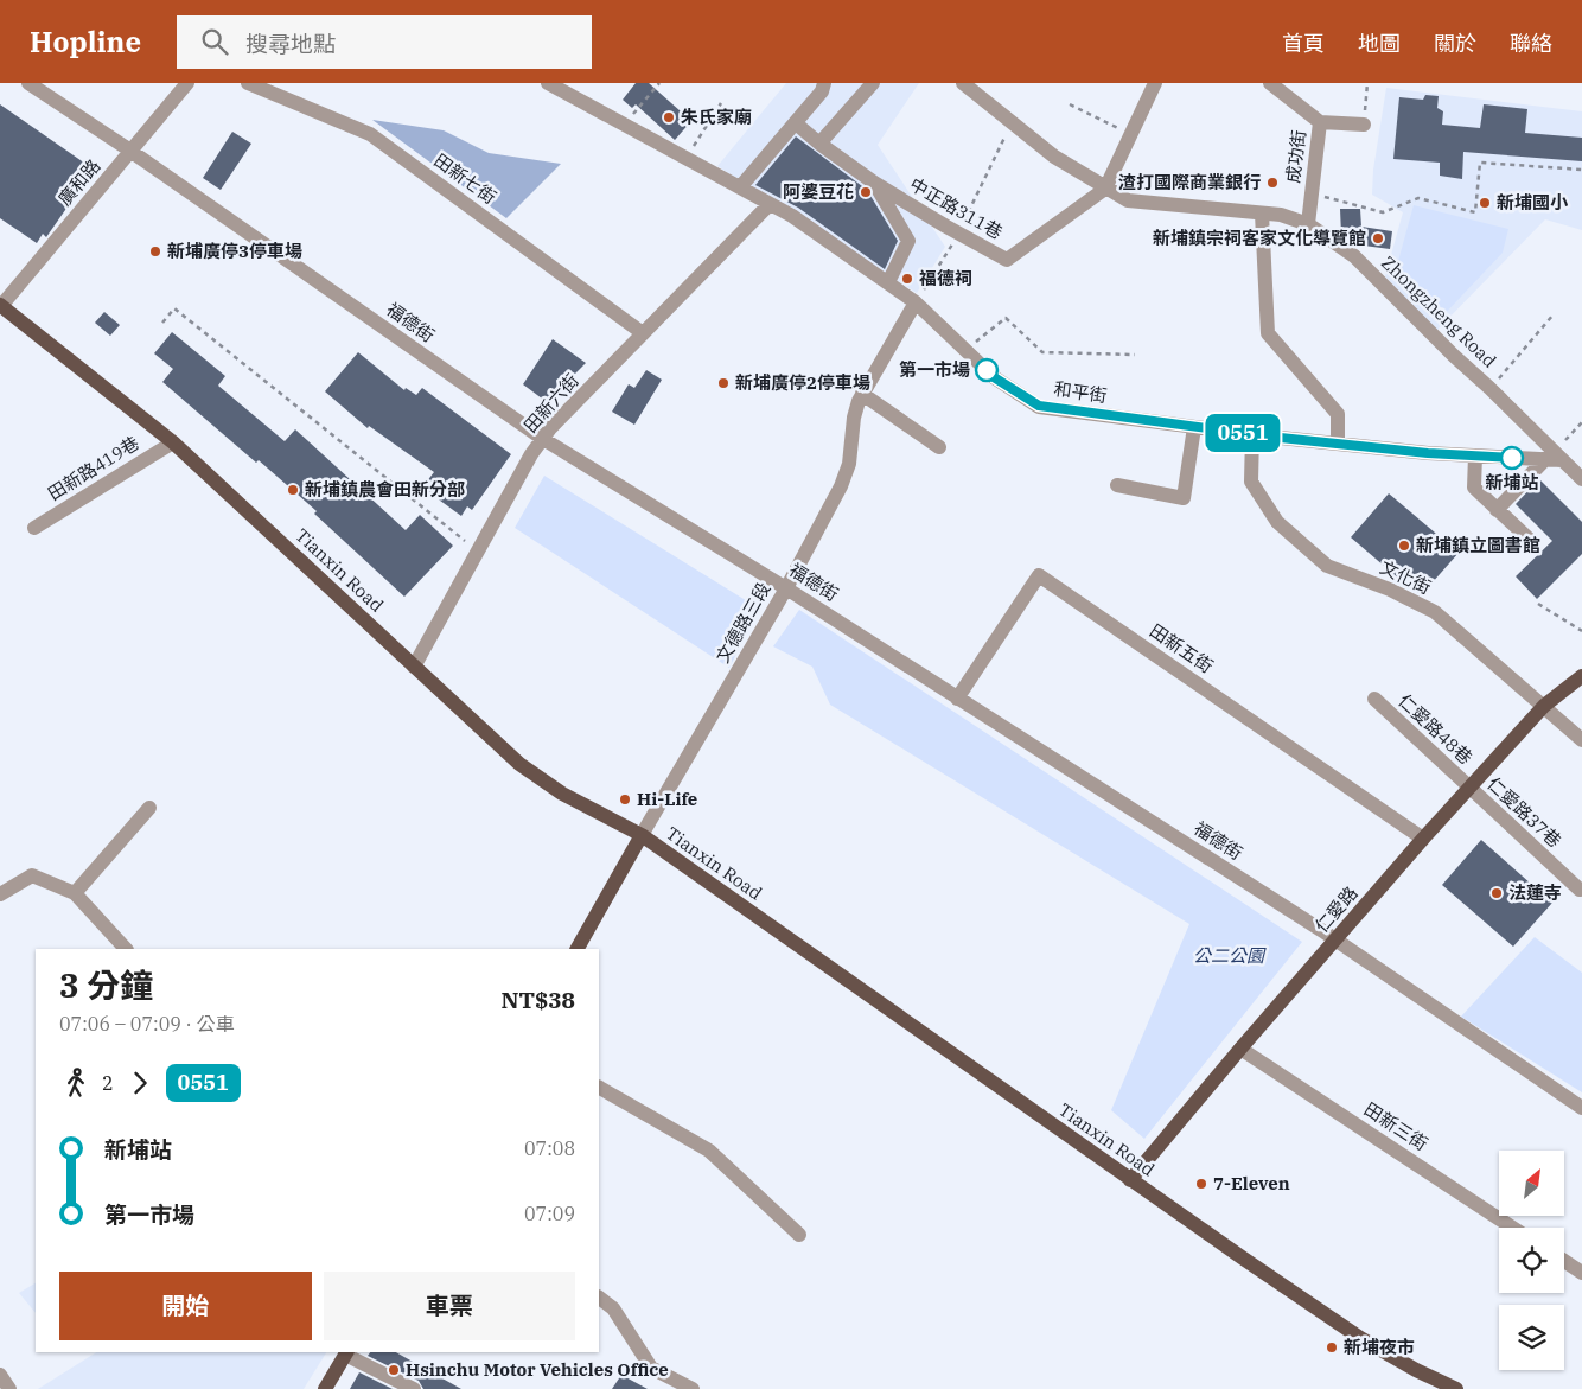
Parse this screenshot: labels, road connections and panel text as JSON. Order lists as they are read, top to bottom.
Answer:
{
  "streets": {
    "main road": ["Tianxin Road", "文德路三段", "仁愛路"],
    "street": [
      "成功街",
      "田新七街",
      "廣和路",
      "中正路311巷",
      "Zhongzheng Road",
      "福德街",
      "和平街",
      "田新六街",
      "田新路419巷",
      "文化街",
      "田新五街",
      "仁愛路48巷",
      "仁愛路37巷",
      "田新三街"
    ]
  },
  "crossings": [
    ["成功街", "Zhongzheng Road"],
    ["田新七街", "田新六街"],
    ["廣和路", "福德街"],
    ["廣和路", "Tianxin Road"],
    ["中正路311巷", "Zhongzheng Road"],
    ["Zhongzheng Road", "和平街"],
    ["福德街", "田新六街"],
    ["福德街", "文德路三段"],
    ["福德街", "田新五街"],
    ["福德街", "仁愛路"],
    ["和平街", "田新六街"],
    ["和平街", "文化街"],
    ["和平街", "文德路三段"],
    ["田新六街", "Tianxin Road"],
    ["田新路419巷", "Tianxin Road"],
    ["Tianxin Road", "文德路三段"],
    ["Tianxin Road", "仁愛路"],
    ["文化街", "仁愛路"],
    ["田新五街", "仁愛路"],
    ["仁愛路48巷", "仁愛路37巷"],
    ["仁愛路48巷", "仁愛路"],
    ["仁愛路37巷", "仁愛路"],
    ["仁愛路", "田新三街"]
  ],
  "parks": ["公二公園"],
  "places": [
    "朱氏家廟",
    "渣打國際商業銀行",
    "阿婆豆花",
    "新埔國小",
    "新埔鎮宗祠客家文化導覽館",
    "新埔廣停3停車場",
    "福德祠",
    "第一市場",
    "新埔廣停2停車場",
    "新埔站",
    "新埔鎮農會田新分部",
    "新埔鎮立圖書館",
    "Hi-Life",
    "法蓮寺",
    "7-Eleven",
    "新埔夜市",
    "Hsinchu Motor Vehicles Office"
  ],
  "lines": ["bus line 0551"],
  "north": "top right",
  "page": {
    "header": "Hopline",
    "search": "搜尋地點",
    "nav": [
      "首頁",
      "地圖",
      "關於",
      "聯絡"
    ],
    "on_map": "0551",
    "heading": ["3 分鐘", "07:06 – 07:09 · 公車", "NT$38"],
    "legs": ["2", "0551"],
    "list": [
      {
        "name": "新埔站",
        "value": "07:08"
      },
      {
        "name": "第一市場",
        "value": "07:09"
      }
    ],
    "buttons": ["開始", "車票"]
  }
}
